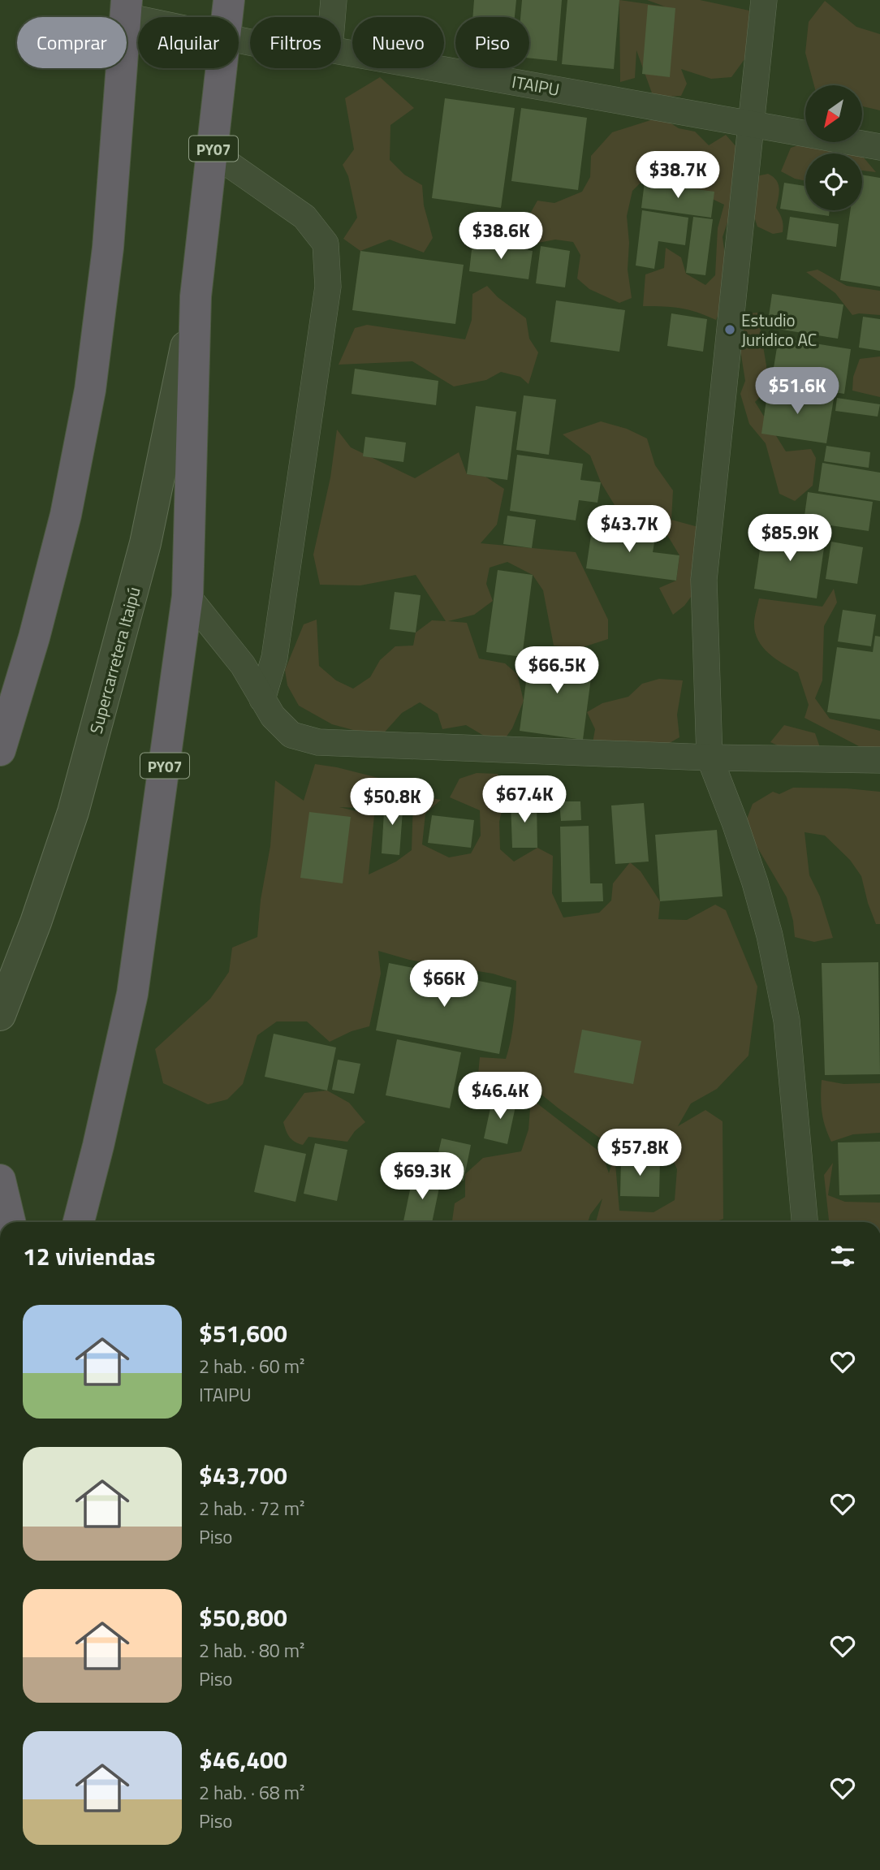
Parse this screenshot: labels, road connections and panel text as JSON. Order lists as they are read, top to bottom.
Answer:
{
  "streets": {
    "highway": ["PY07"],
    "street": ["ITAIPU", "Supercarretera Itaipú"]
  },
  "crossings": [
    ["PY07", "Supercarretera Itaipú"]
  ],
  "places": ["Estudio Juridico AC"],
  "north": "bottom left",
  "page": {
    "chip": [
      "Comprar",
      "Alquilar",
      "Filtros",
      "Nuevo",
      "Piso"
    ],
    "price": [
      "$38.7K",
      "$38.6K",
      "$51.6K",
      "$43.7K",
      "$85.9K",
      "$66.5K",
      "$67.4K",
      "$50.8K",
      "$66K",
      "$46.4K",
      "$57.8K",
      "$69.3K"
    ],
    "heading": "12 viviendas",
    "list": [
      {
        "name": "$51,600",
        "note": "2 hab. · 60 m² · ITAIPU"
      },
      {
        "name": "$43,700",
        "note": "2 hab. · 72 m² · Piso"
      },
      {
        "name": "$50,800",
        "note": "2 hab. · 80 m² · Piso"
      },
      {
        "name": "$46,400",
        "note": "2 hab. · 68 m² · Piso"
      }
    ]
  }
}
